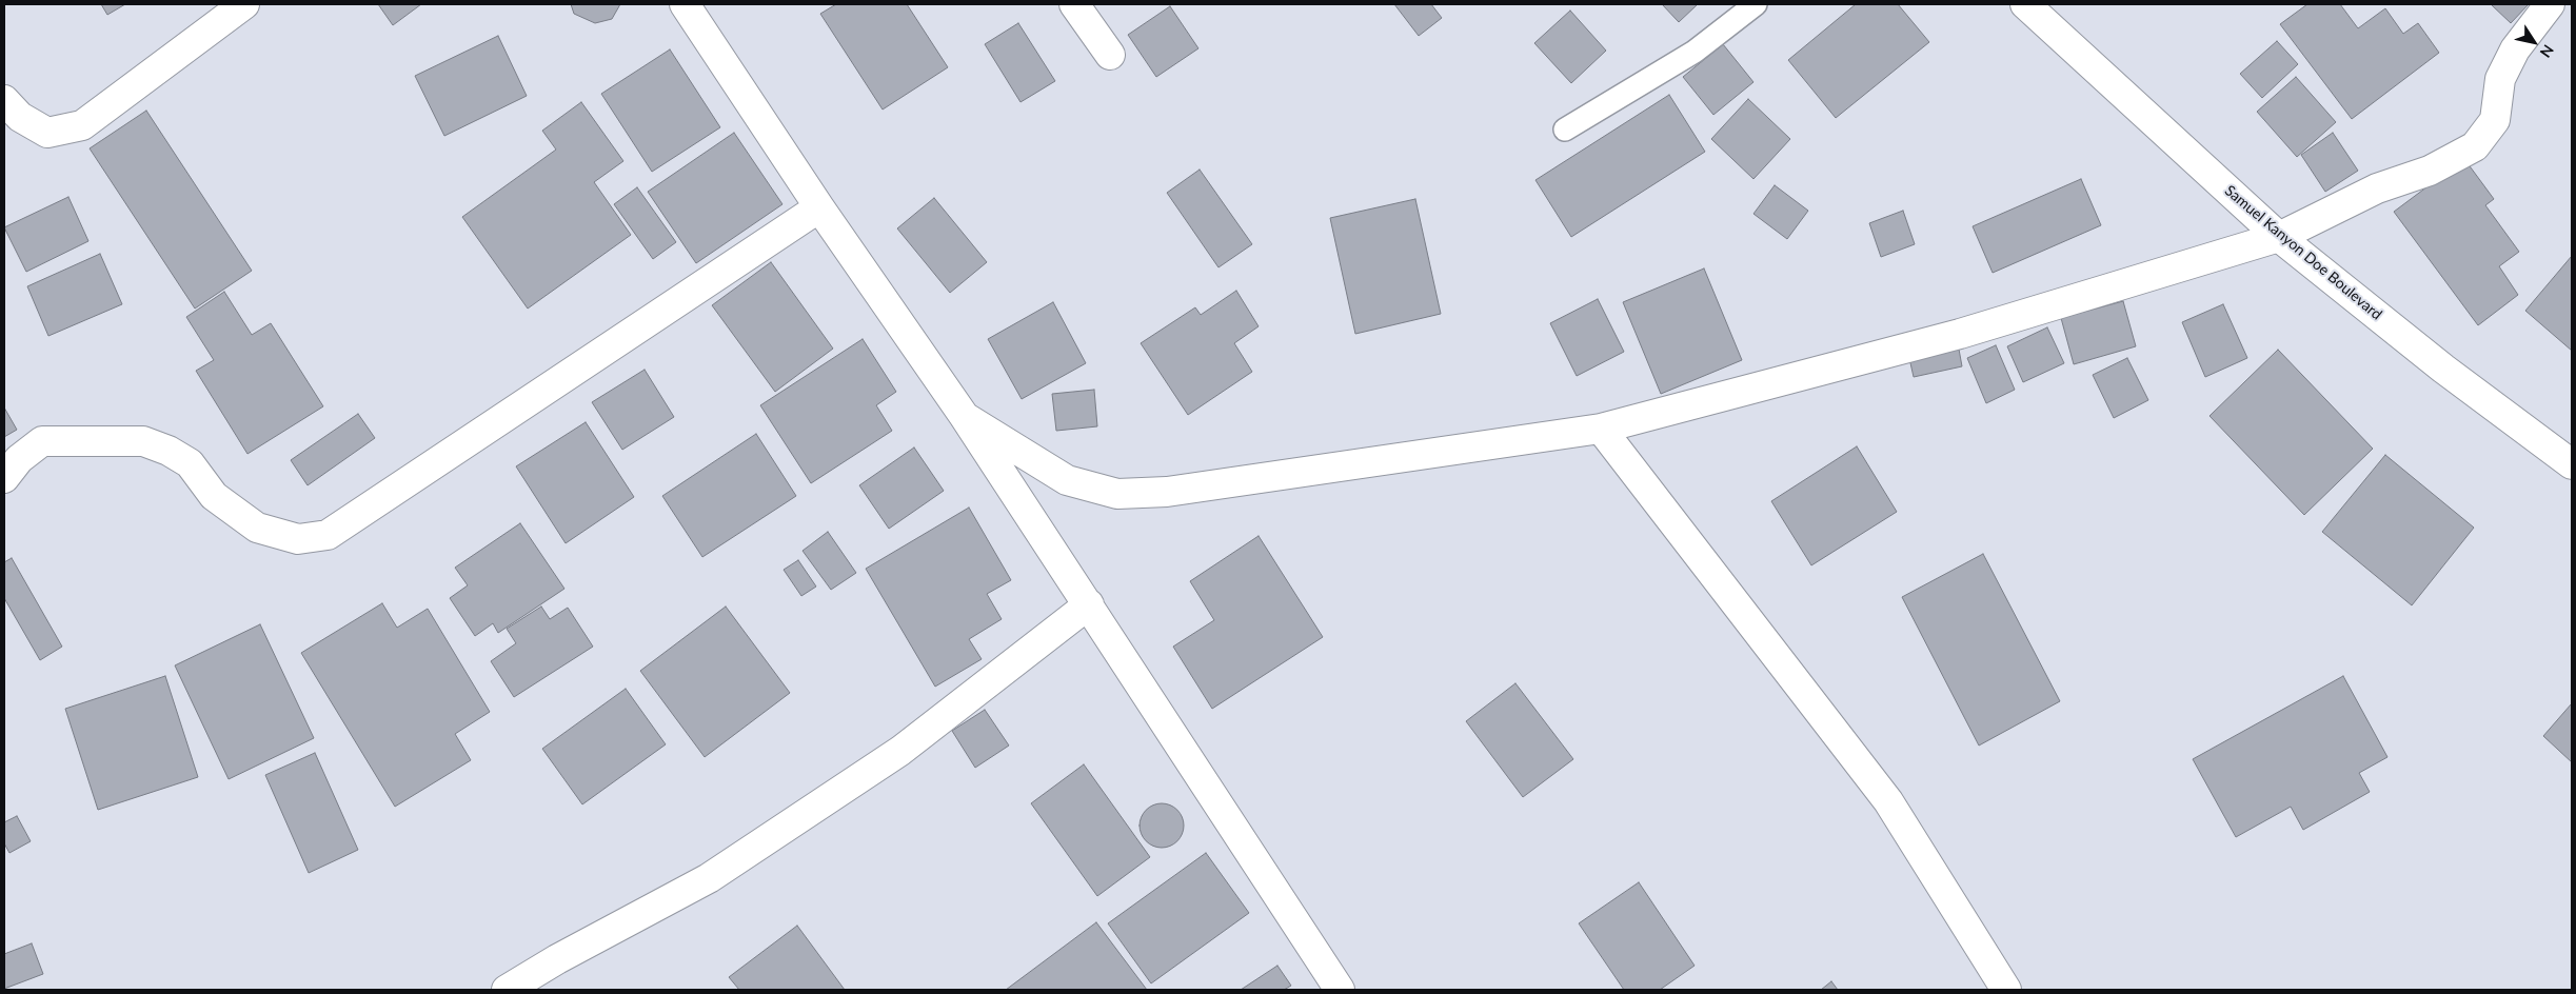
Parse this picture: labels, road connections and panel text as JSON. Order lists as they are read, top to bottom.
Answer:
{
  "streets": {
    "street": ["Samuel Kanyon Doe Boulevard"]
  },
  "north": "bottom right"
}
